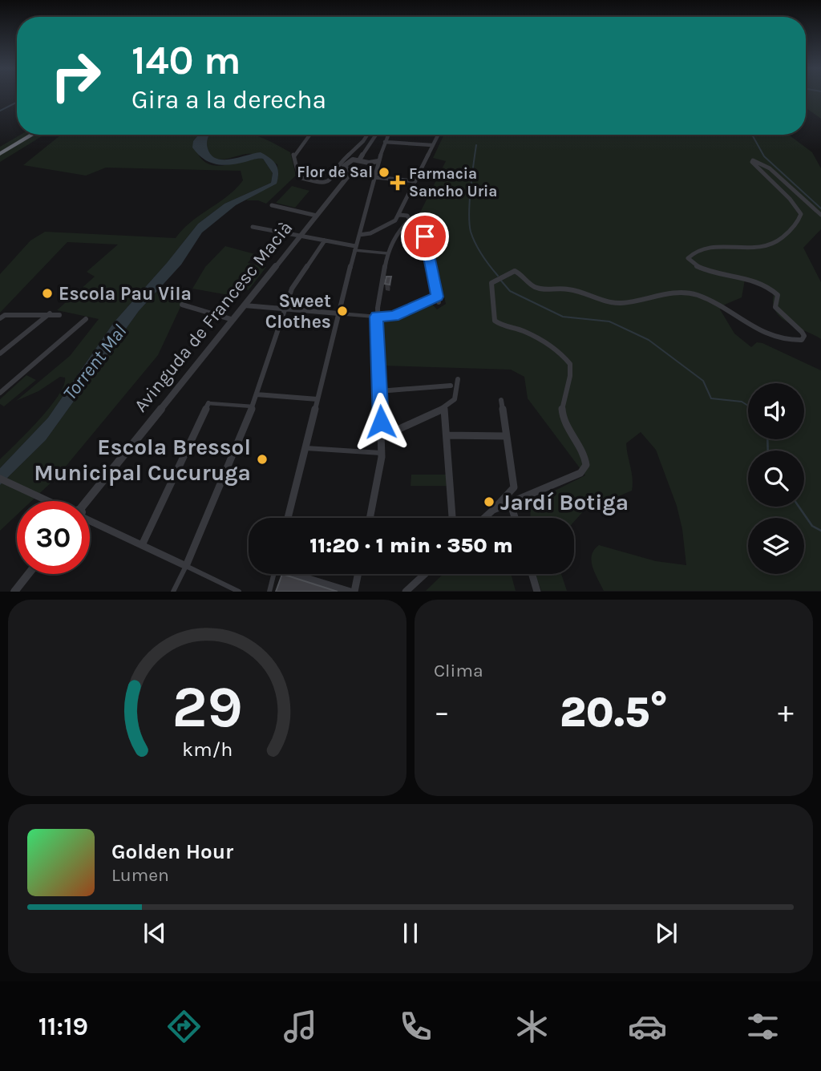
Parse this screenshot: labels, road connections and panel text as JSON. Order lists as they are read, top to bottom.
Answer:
{
  "streets": {
    "street": ["Avinguda de Francesc Macià"]
  },
  "water": ["Torrent Mal"],
  "places": {
    "other": [
      "Flor de Sal",
      "Escola Pau Vila",
      "Sweet Clothes",
      "Escola Bressol Municipal Cucuruga",
      "Jardí Botiga"
    ],
    "health": ["Farmacia Sancho Uria"]
  },
  "page": {
    "turn": ["140 m", "Gira a la derecha"],
    "limit": "30",
    "trip": "11:20 · 1 min · 350 m",
    "tile": "Clima",
    "heat": ["−", "20.5°", "+"],
    "song": ["Golden Hour", "Lumen"],
    "tabs": "11:19",
    "gauge": ["29", "km/h"]
  }
}
